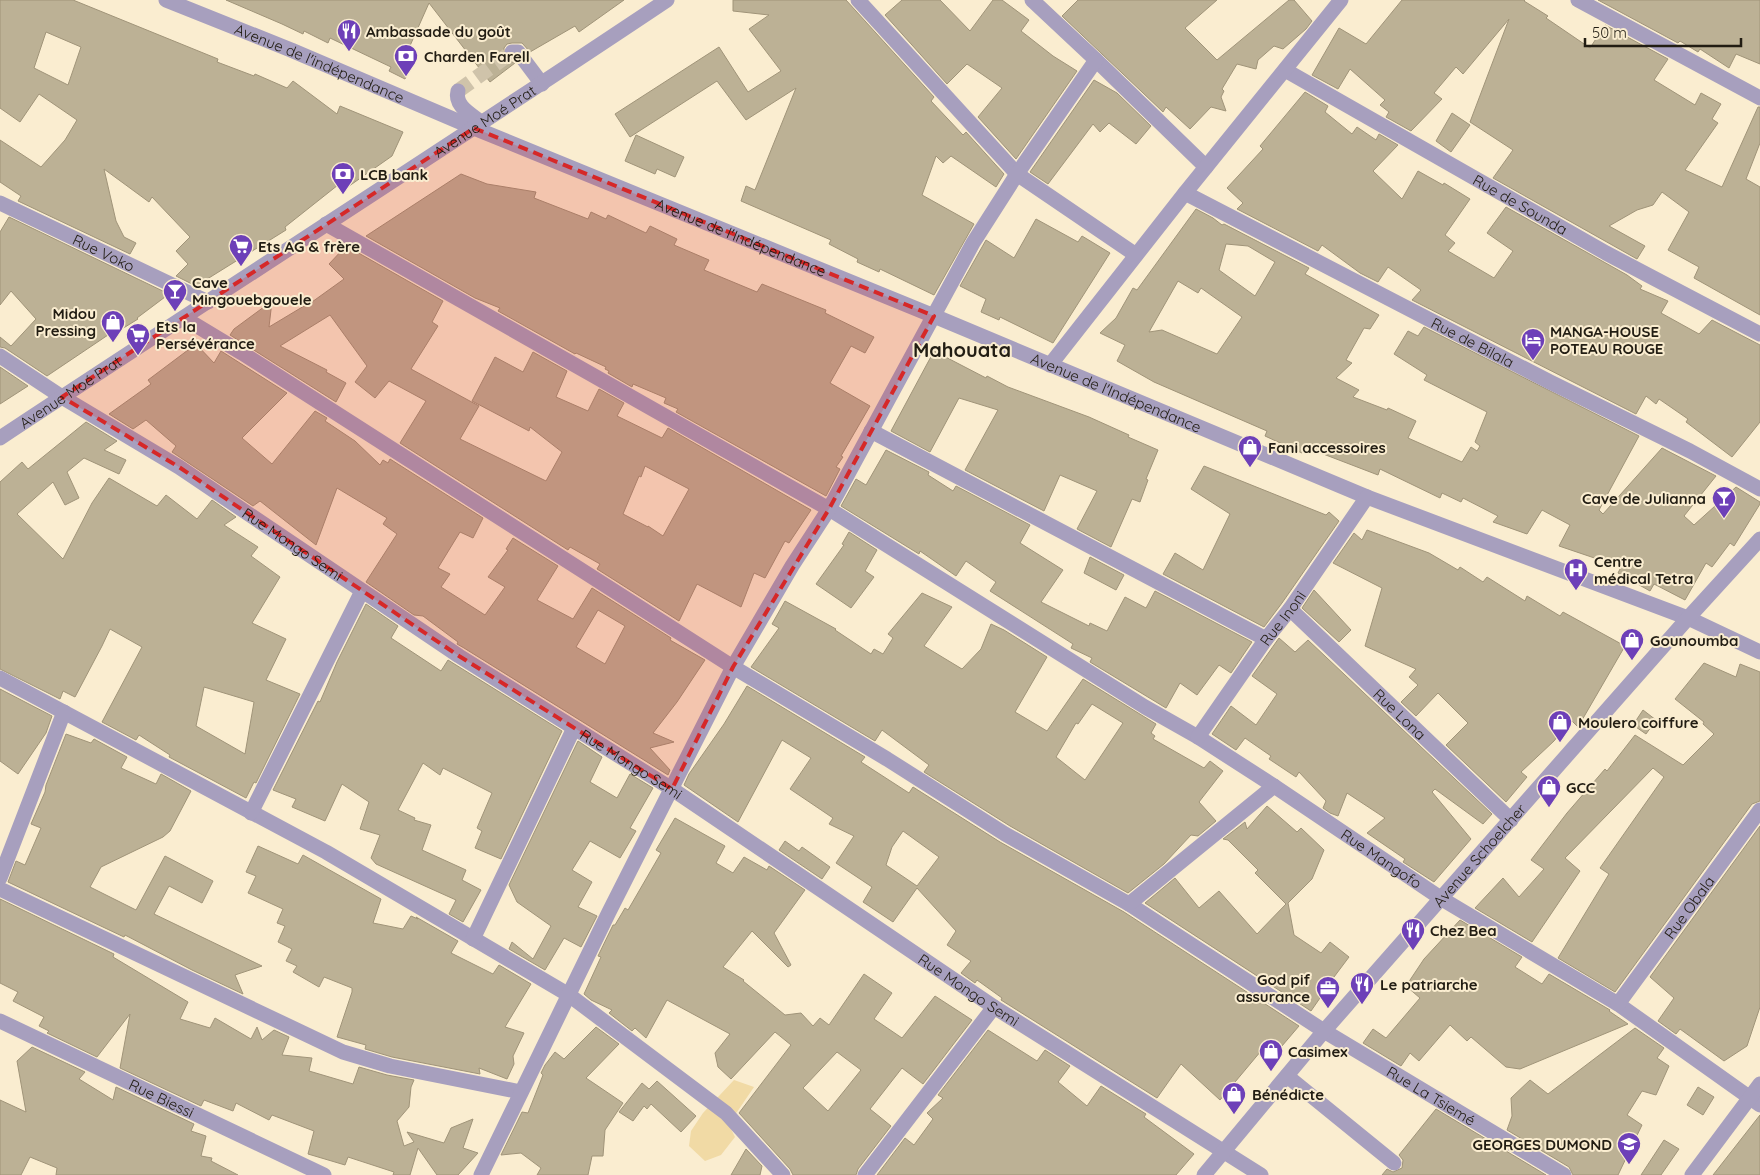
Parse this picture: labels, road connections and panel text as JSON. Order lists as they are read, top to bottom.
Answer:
{
  "streets": {
    "street": [
      "Avenue de l'indépendance",
      "Avenue Moé Prat",
      "Rue de Sounda",
      "Avenue de l'Indépendance",
      "Rue Voko",
      "Rue de Bilala",
      "Rue Mongo Semi",
      "Rue Inoni",
      "Rue Lona",
      "Avenue Schoelcher",
      "Rue Mangofo",
      "Rue Obala",
      "Rue La Tsiemé",
      "Rue Biessi"
    ]
  },
  "crossings": [
    ["Avenue de l'indépendance", "Avenue Moé Prat"],
    ["Avenue de l'indépendance", "Avenue de l'Indépendance"],
    ["Avenue Moé Prat", "Avenue de l'Indépendance"],
    ["Avenue Moé Prat", "Rue Voko"],
    ["Avenue Moé Prat", "Rue Mongo Semi"],
    ["Avenue Moé Prat", "Rue Mangofo"],
    ["Avenue Moé Prat", "Rue La Tsiemé"],
    ["Avenue de l'Indépendance", "Rue Inoni"],
    ["Avenue de l'Indépendance", "Avenue Schoelcher"],
    ["Rue Mongo Semi", "Avenue Schoelcher"],
    ["Rue Inoni", "Rue Lona"],
    ["Rue Inoni", "Rue Mangofo"],
    ["Rue Lona", "Avenue Schoelcher"],
    ["Avenue Schoelcher", "Rue Mangofo"],
    ["Avenue Schoelcher", "Rue La Tsiemé"],
    ["Rue Mangofo", "Rue Obala"]
  ],
  "districts": ["Mahouata"],
  "places": {
    "restaurant": ["Ambassade du goût", "Chez Bea", "Le patriarche"],
    "bank": ["Charden Farell", "LCB bank"],
    "supermarket": ["Ets AG & frère", "Ets la Persévérance"],
    "bar": ["Cave Mingouebgouele", "Cave de Julianna"],
    "shop": [
      "Midou Pressing",
      "Fani accessoires",
      "Gounoumba",
      "Moulero coiffure",
      "GCC",
      "Casimex",
      "Bénédicte"
    ],
    "hotel": ["MANGA-HOUSE POTEAU ROUGE"],
    "hospital": ["Centre médical Tetra"],
    "office": ["God pif assurance"],
    "school or university": ["GEORGES DUMOND"]
  },
  "scale_bar": "50 m"
}
